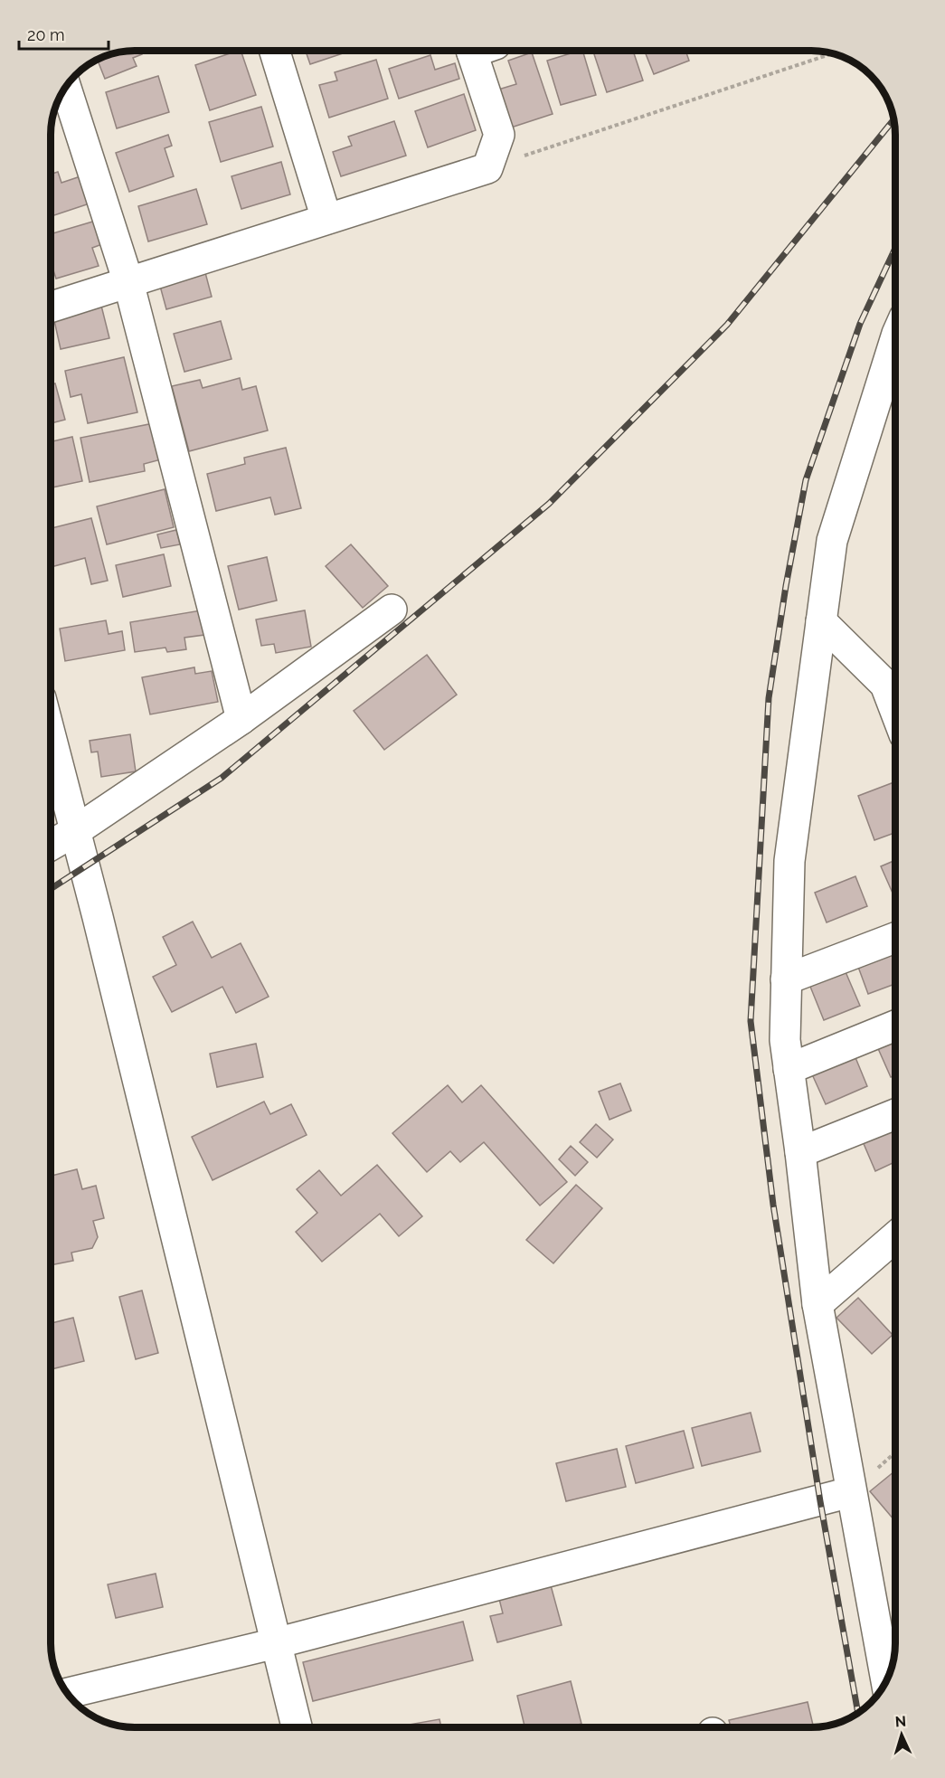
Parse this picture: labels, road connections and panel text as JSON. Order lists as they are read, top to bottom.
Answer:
{
  "scale_bar": "20 m",
  "north": "top"
}
